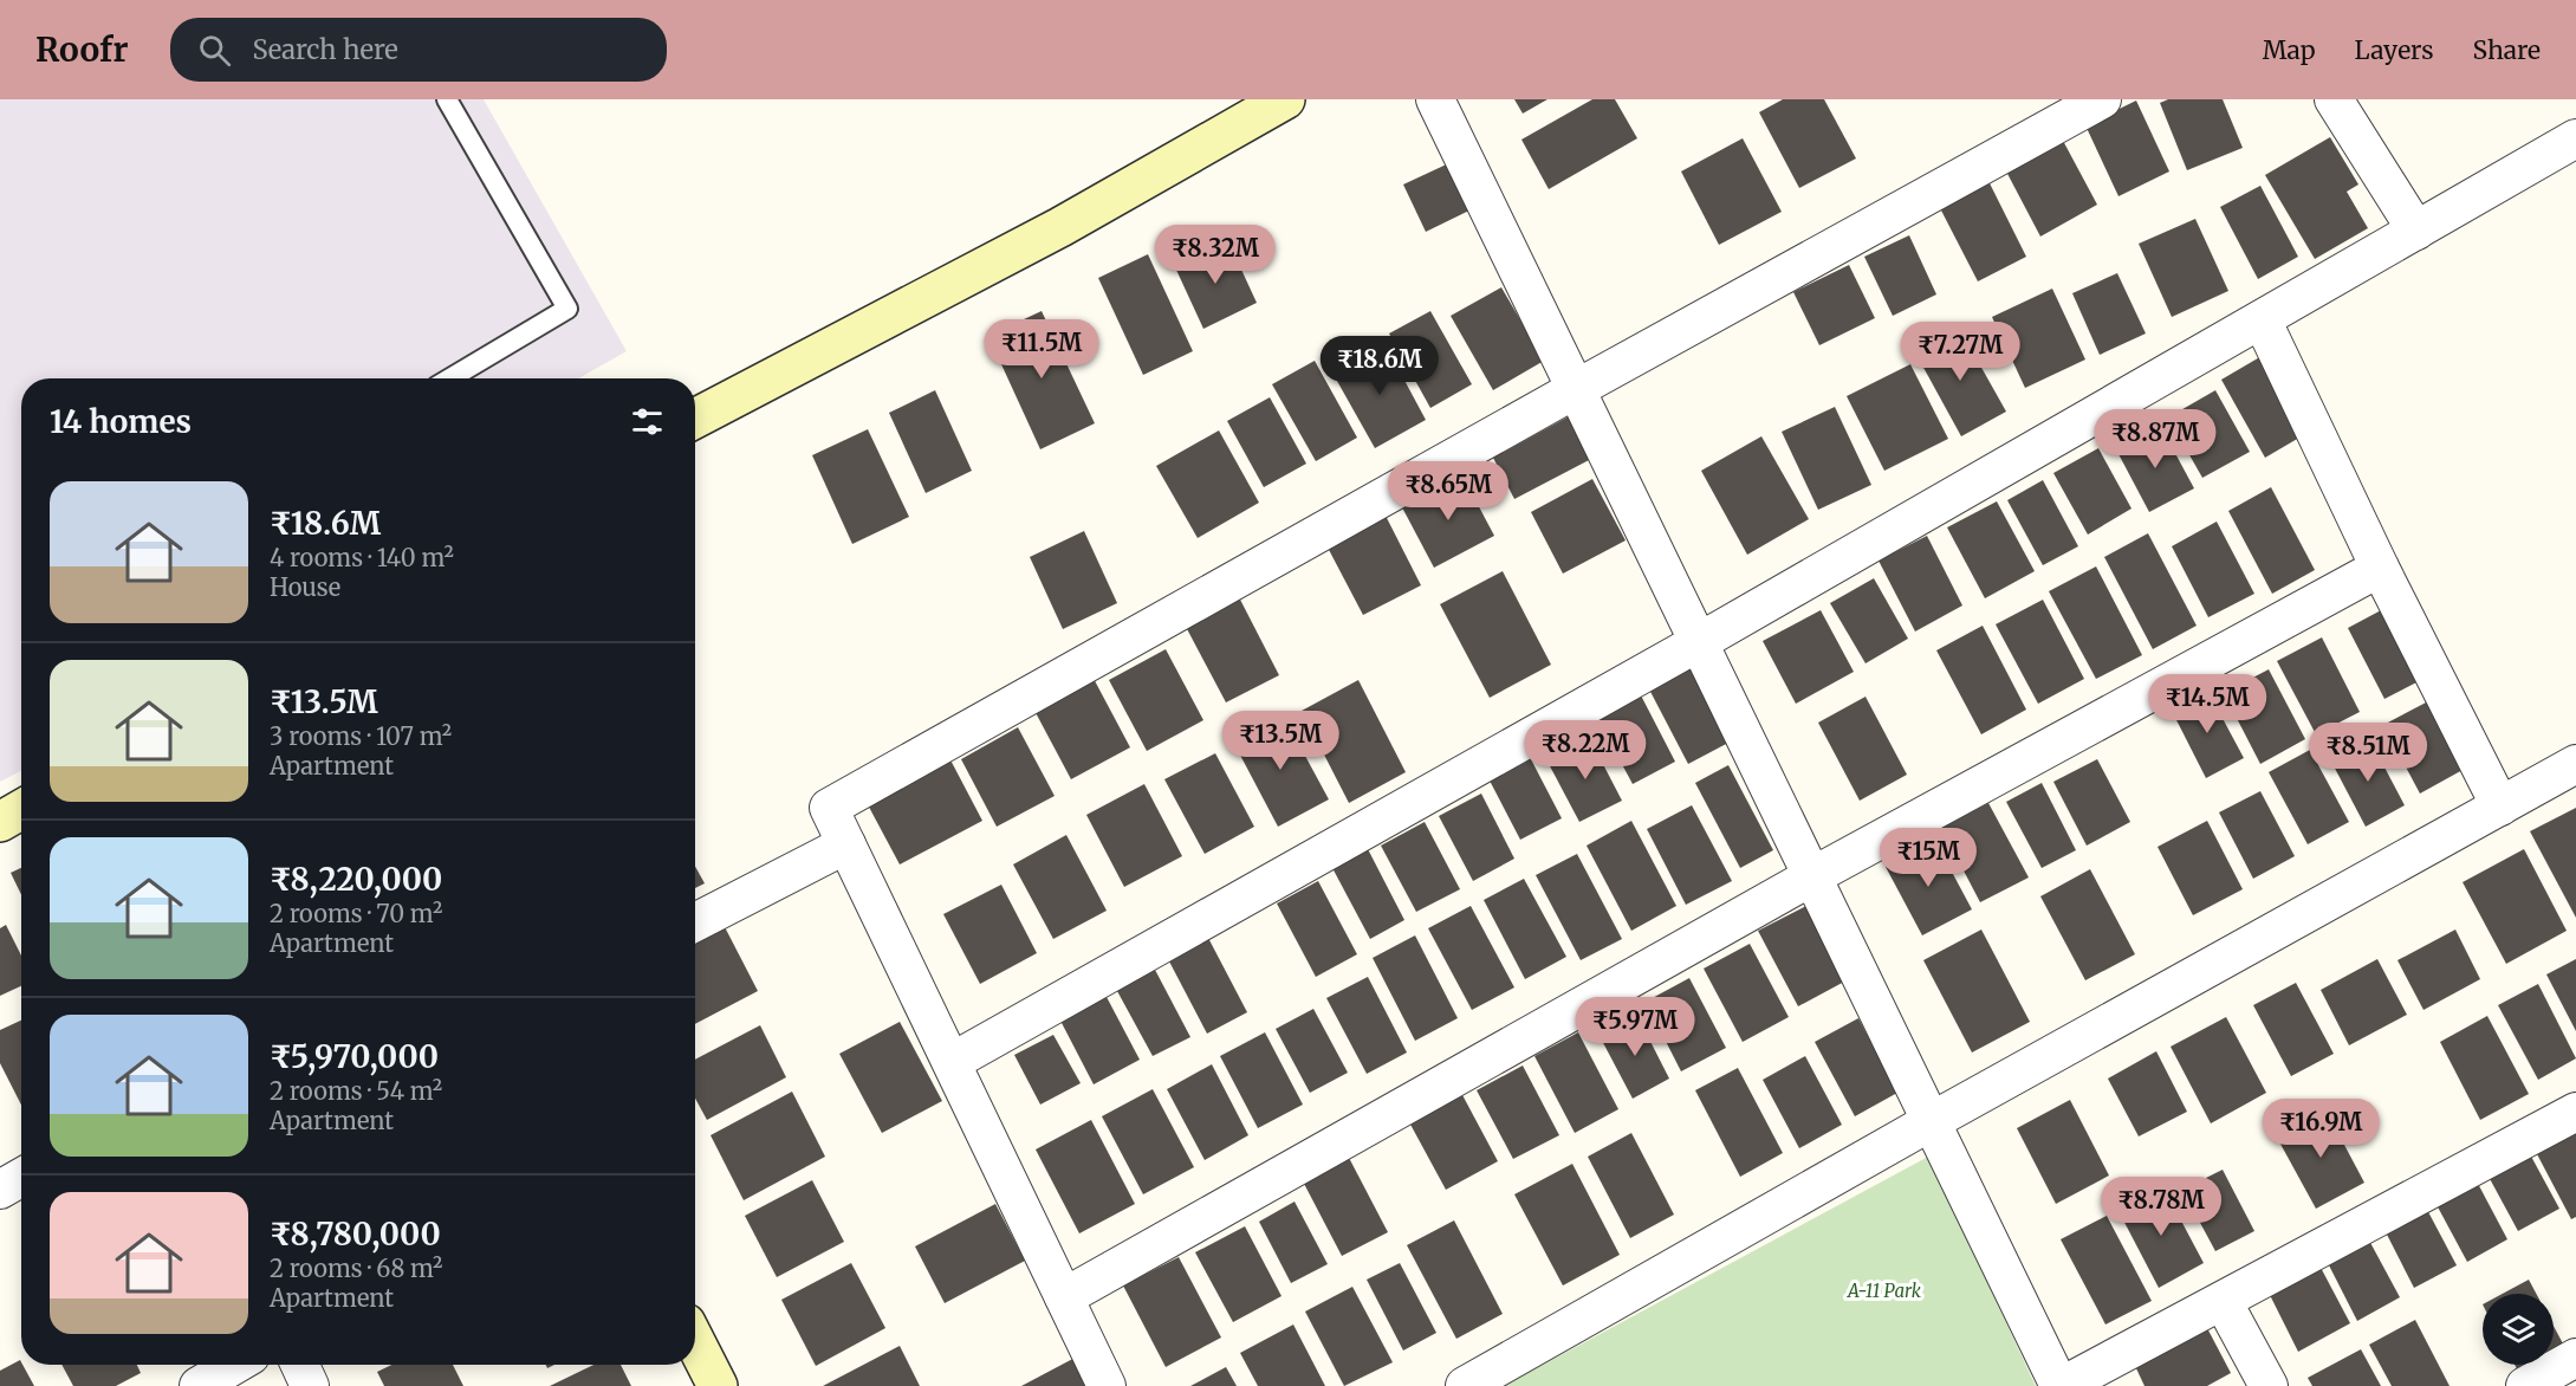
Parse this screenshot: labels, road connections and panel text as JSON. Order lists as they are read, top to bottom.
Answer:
{
  "parks": ["A-11 Park"],
  "page": {
    "header": "Roofr",
    "search": "Search here",
    "nav": ["Map", "Layers", "Share"],
    "price": [
      "₹8.32M",
      "₹11.5M",
      "₹7.27M",
      "₹18.6M",
      "₹8.87M",
      "₹8.65M",
      "₹14.5M",
      "₹13.5M",
      "₹8.22M",
      "₹8.51M",
      "₹15M",
      "₹5.97M",
      "₹16.9M",
      "₹8.78M"
    ],
    "heading": "14 homes",
    "list": [
      {
        "name": "₹18.6M",
        "note": "4 rooms · 140 m² · House"
      },
      {
        "name": "₹13.5M",
        "note": "3 rooms · 107 m² · Apartment"
      },
      {
        "name": "₹8,220,000",
        "note": "2 rooms · 70 m² · Apartment"
      },
      {
        "name": "₹5,970,000",
        "note": "2 rooms · 54 m² · Apartment"
      },
      {
        "name": "₹8,780,000",
        "note": "2 rooms · 68 m² · Apartment"
      }
    ]
  }
}
